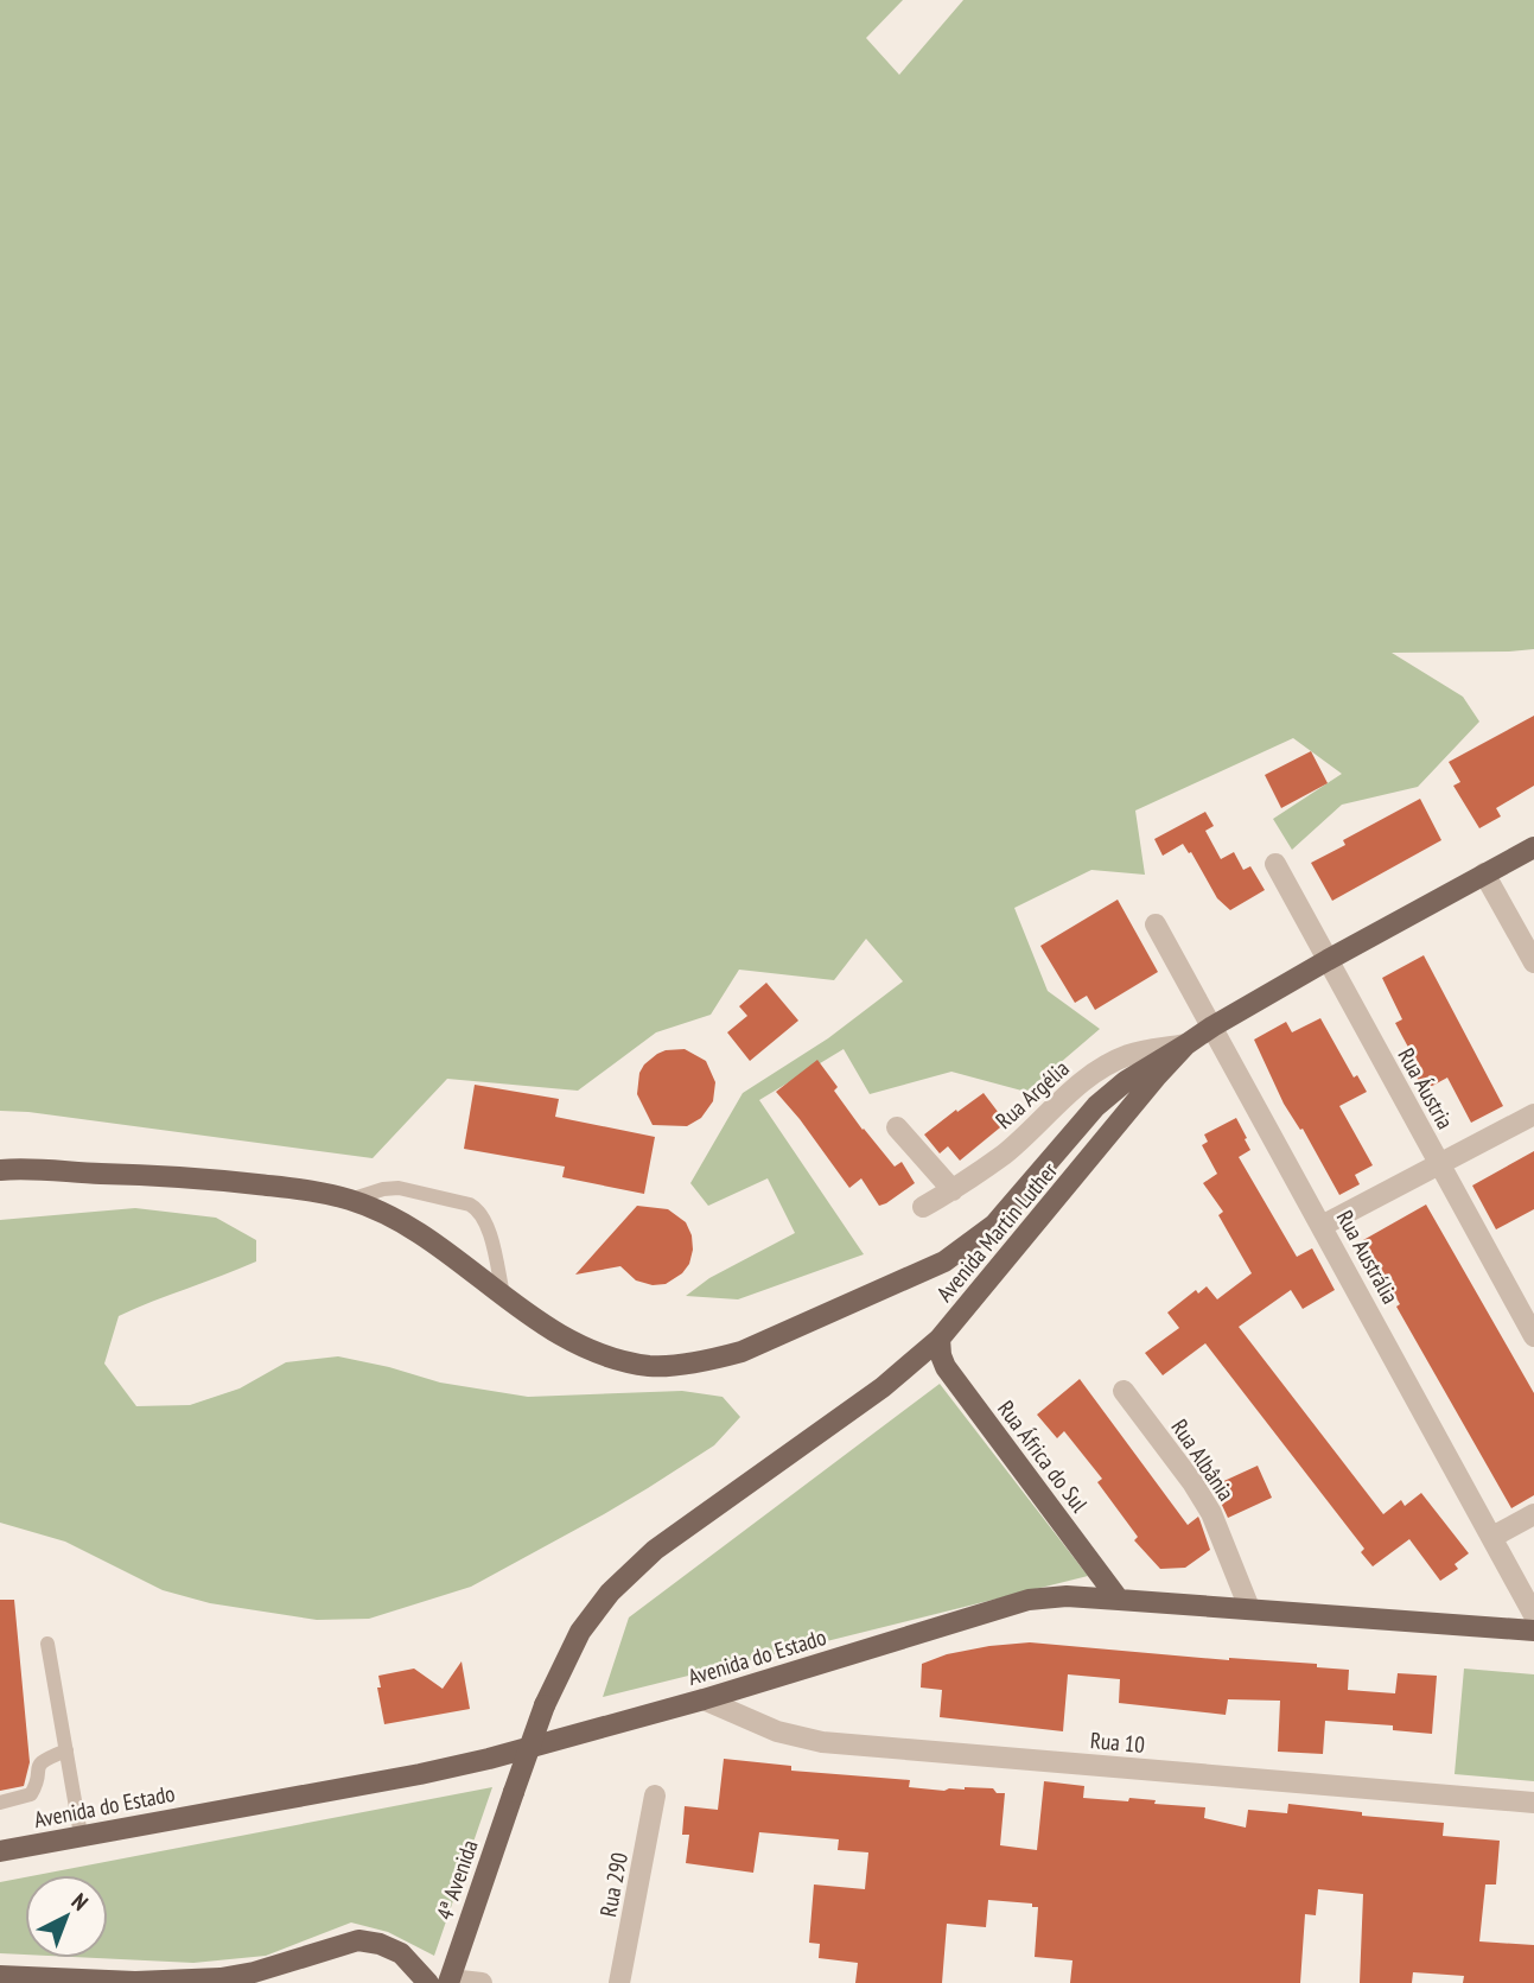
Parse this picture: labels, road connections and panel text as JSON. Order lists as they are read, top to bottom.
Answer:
{
  "streets": {
    "main road": [
      "Avenida Martin Luther",
      "Rua África do Sul",
      "Avenida do Estado",
      "4ª Avenida"
    ],
    "street": [
      "Rua Áustria",
      "Rua Argélia",
      "Rua Austrália",
      "Rua Albânia",
      "Rua 10",
      "Rua 290"
    ]
  },
  "crossings": [
    ["Rua Áustria", "Avenida Martin Luther"],
    ["Rua Argélia", "Avenida Martin Luther"],
    ["Avenida Martin Luther", "Rua Austrália"],
    ["Avenida Martin Luther", "Rua África do Sul"],
    ["Avenida Martin Luther", "4ª Avenida"],
    ["Rua África do Sul", "Avenida do Estado"],
    ["Rua Albânia", "Avenida do Estado"],
    ["Avenida do Estado", "Rua 10"]
  ],
  "north": "top right"
}
